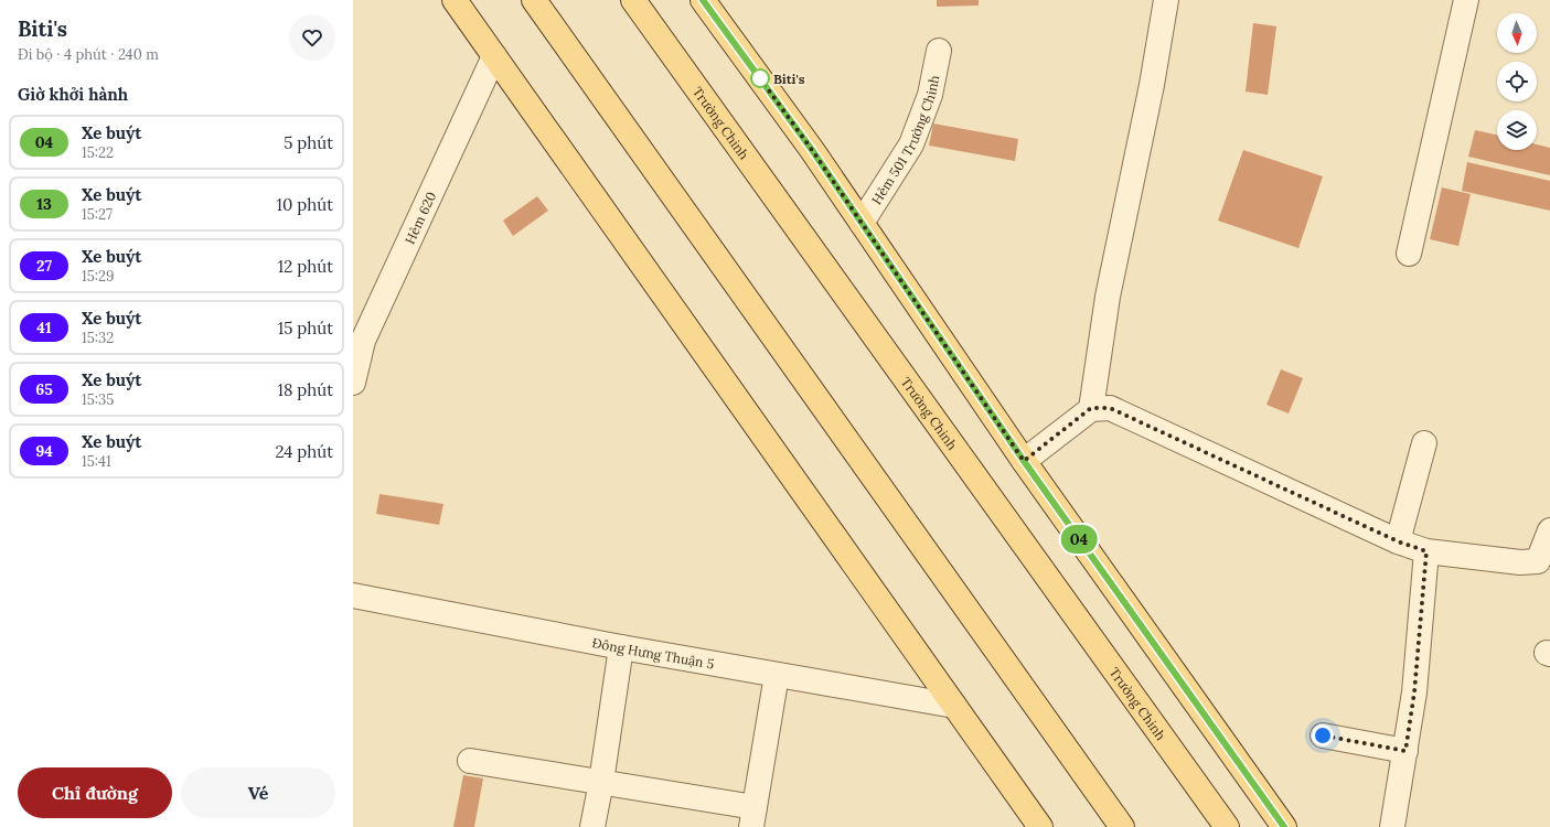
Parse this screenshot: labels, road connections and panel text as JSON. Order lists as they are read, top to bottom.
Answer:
{
  "streets": {
    "main road": ["Trường Chinh"],
    "street": ["Hẻm 501 Trường Chinh", "Hẻm 620", "Đông Hưng Thuận 5"]
  },
  "places": ["Biti's"],
  "lines": ["bus line 04"],
  "north": "bottom",
  "page": {
    "heading": [
      ["Biti's", "Đi bộ · 4 phút · 240 m"],
      "Giờ khởi hành"
    ],
    "on_map": "04",
    "list": [
      {
        "mark": "04",
        "name": "Xe buýt",
        "note": "15:22",
        "value": "5 phút"
      },
      {
        "mark": "13",
        "name": "Xe buýt",
        "note": "15:27",
        "value": "10 phút"
      },
      {
        "mark": "27",
        "name": "Xe buýt",
        "note": "15:29",
        "value": "12 phút"
      },
      {
        "mark": "41",
        "name": "Xe buýt",
        "note": "15:32",
        "value": "15 phút"
      },
      {
        "mark": "65",
        "name": "Xe buýt",
        "note": "15:35",
        "value": "18 phút"
      },
      {
        "mark": "94",
        "name": "Xe buýt",
        "note": "15:41",
        "value": "24 phút"
      }
    ],
    "buttons": ["Chỉ đường", "Vé"]
  }
}
